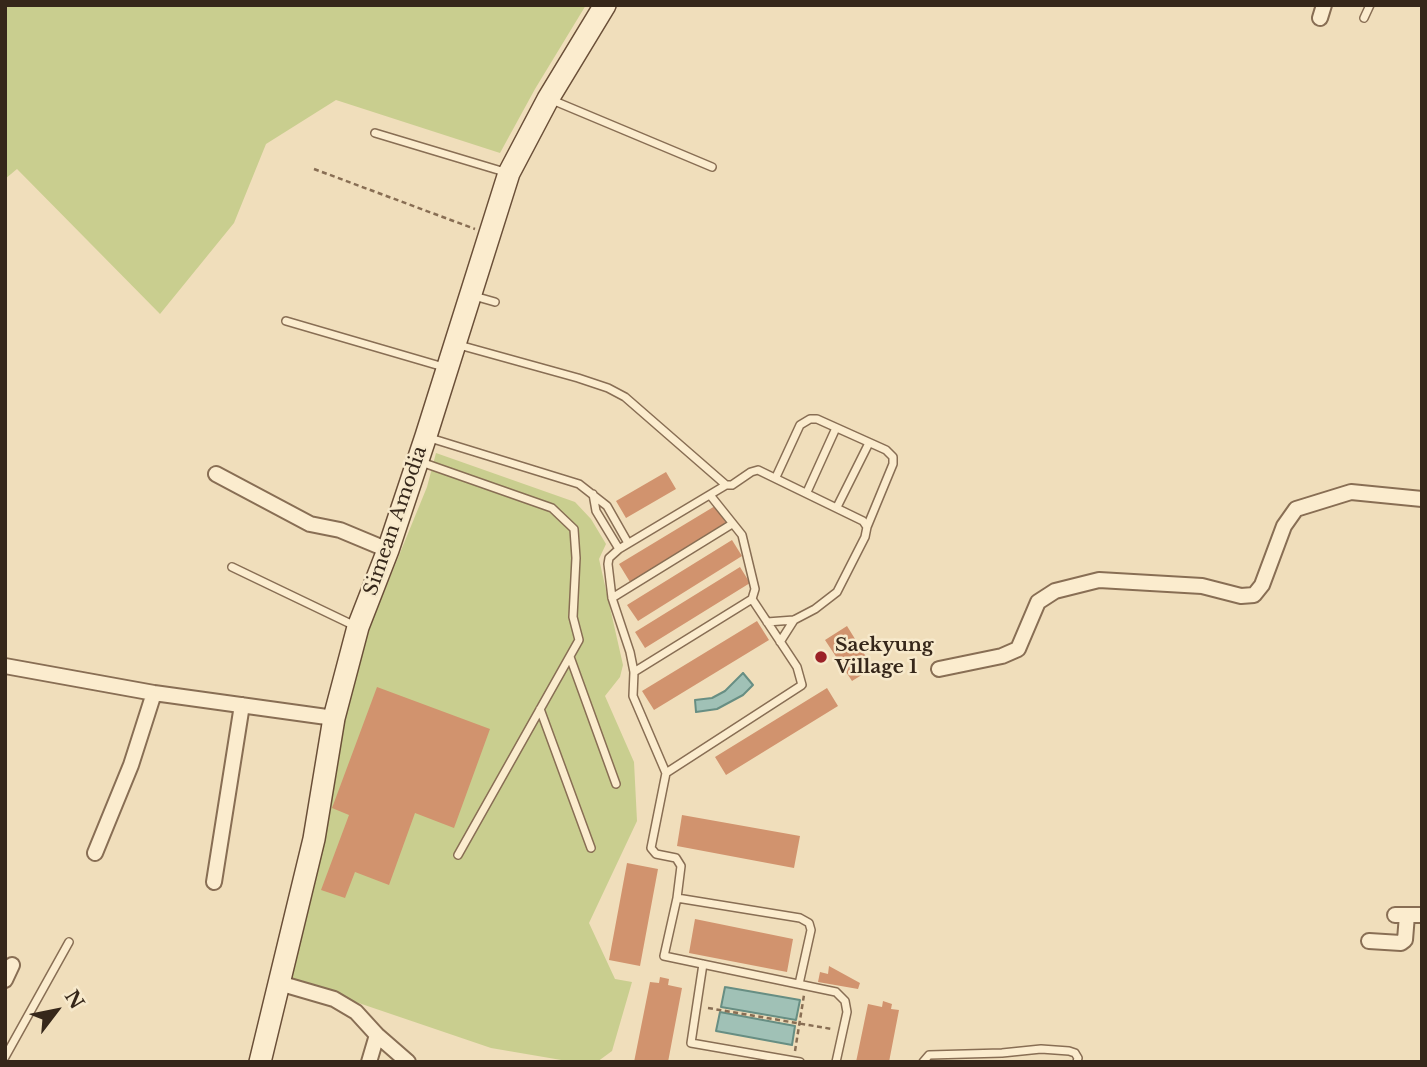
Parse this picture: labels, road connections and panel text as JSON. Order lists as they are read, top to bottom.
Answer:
{
  "streets": {
    "street": ["Simean Amodia"]
  },
  "places": ["Saekyung Village 1"],
  "north": "top right"
}
